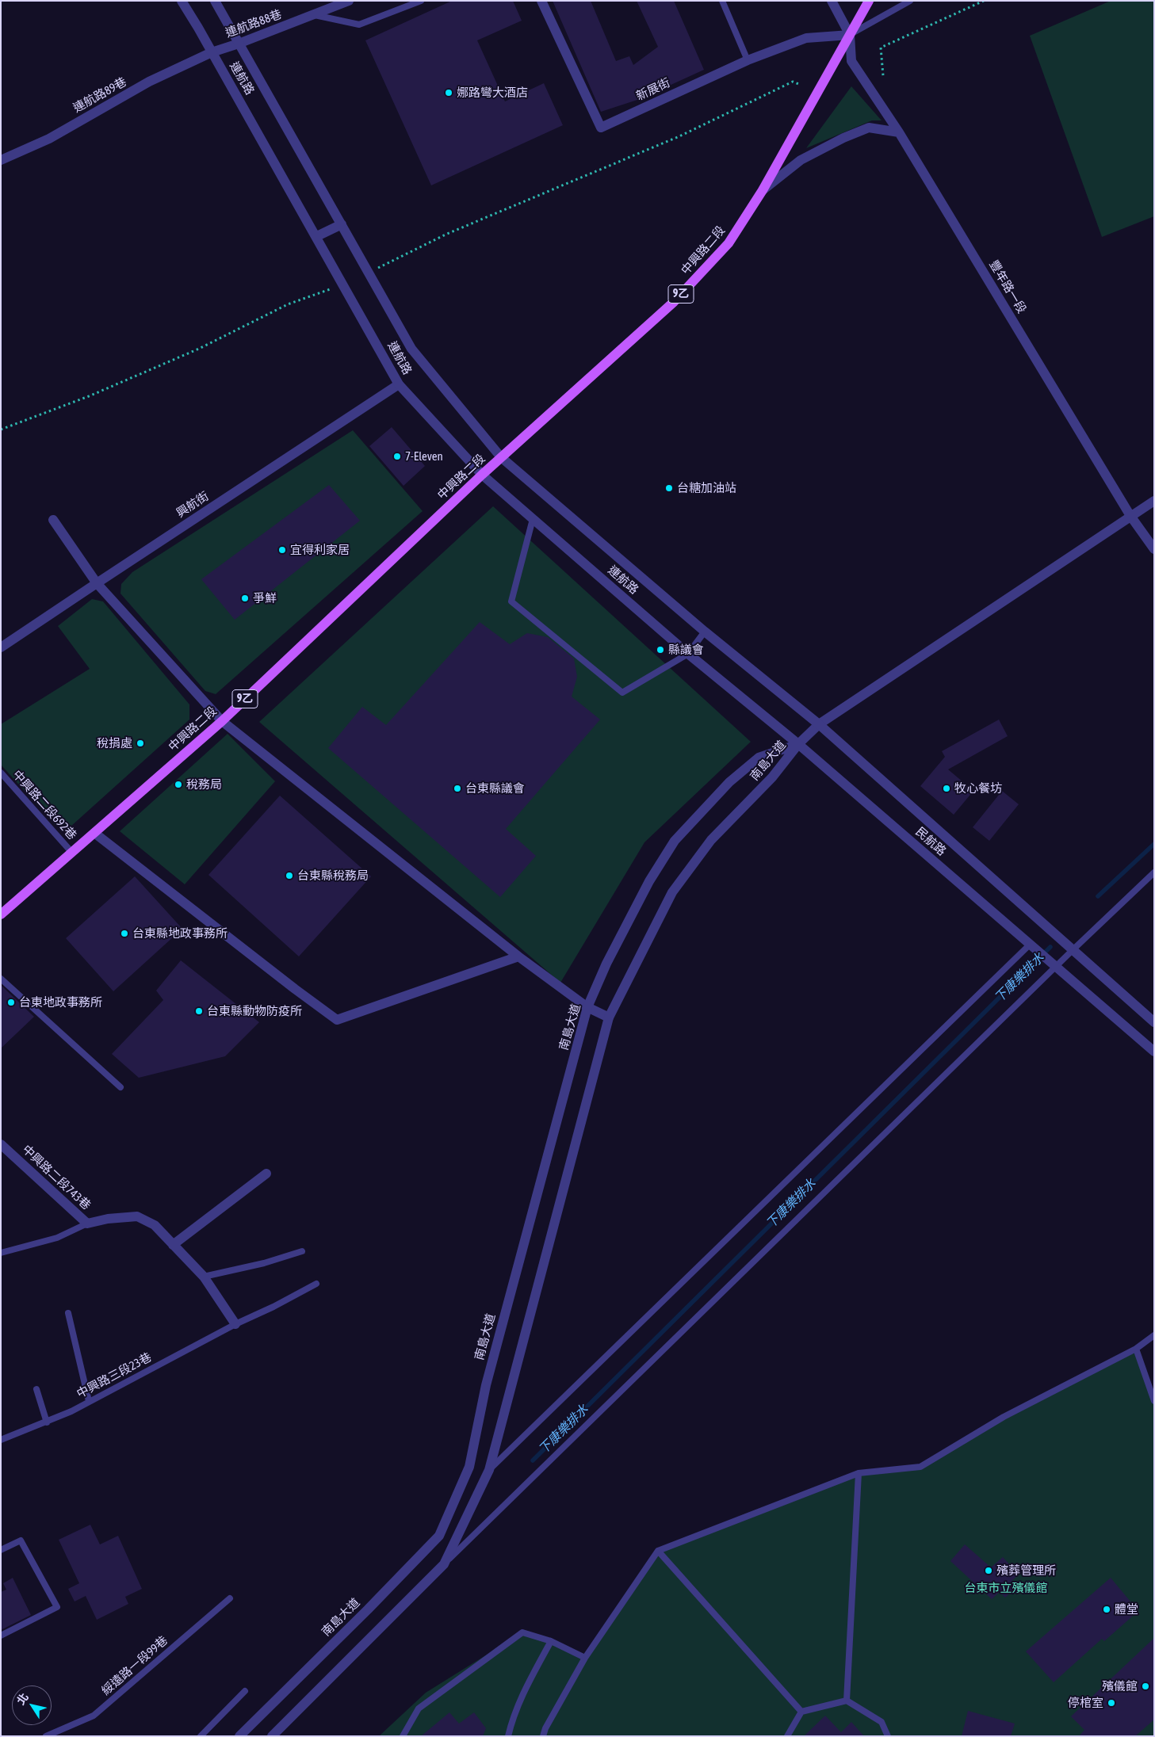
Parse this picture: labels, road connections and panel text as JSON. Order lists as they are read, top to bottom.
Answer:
{
  "streets": {
    "main road": ["中興路二段", "9乙"],
    "street": [
      "連航路88巷",
      "連航路",
      "新展街",
      "連航路89巷",
      "豐年路一段",
      "興航街",
      "南島大道",
      "民航路",
      "中興路二段743巷"
    ],
    "lane": ["中興路二段692巷", "中興路三段23巷", "綏遠路一段99巷"]
  },
  "crossings": [
    ["連航路88巷", "連航路"],
    ["連航路88巷", "連航路89巷"],
    ["連航路", "連航路89巷"],
    ["連航路", "中興路二段"],
    ["連航路", "興航街"],
    ["連航路", "民航路"],
    ["新展街", "中興路二段"],
    ["新展街", "豐年路一段"],
    ["中興路二段", "豐年路一段"],
    ["中興路二段", "中興路二段692巷"],
    ["南島大道", "民航路"],
    ["中興路二段743巷", "中興路三段23巷"]
  ],
  "water": ["下康樂排水"],
  "parks": ["台東市立殯儀館"],
  "places": [
    "娜路彎大酒店",
    "7-Eleven",
    "台糖加油站",
    "宜得利家居",
    "爭鮮",
    "縣議會",
    "稅捐處",
    "稅務局",
    "台東縣議會",
    "牧心餐坊",
    "台東縣稅務局",
    "台東縣地政事務所",
    "台東地政事務所",
    "台東縣動物防疫所",
    "殯葬管理所",
    "體堂",
    "殯儀館",
    "停棺室"
  ],
  "north": "top left"
}
